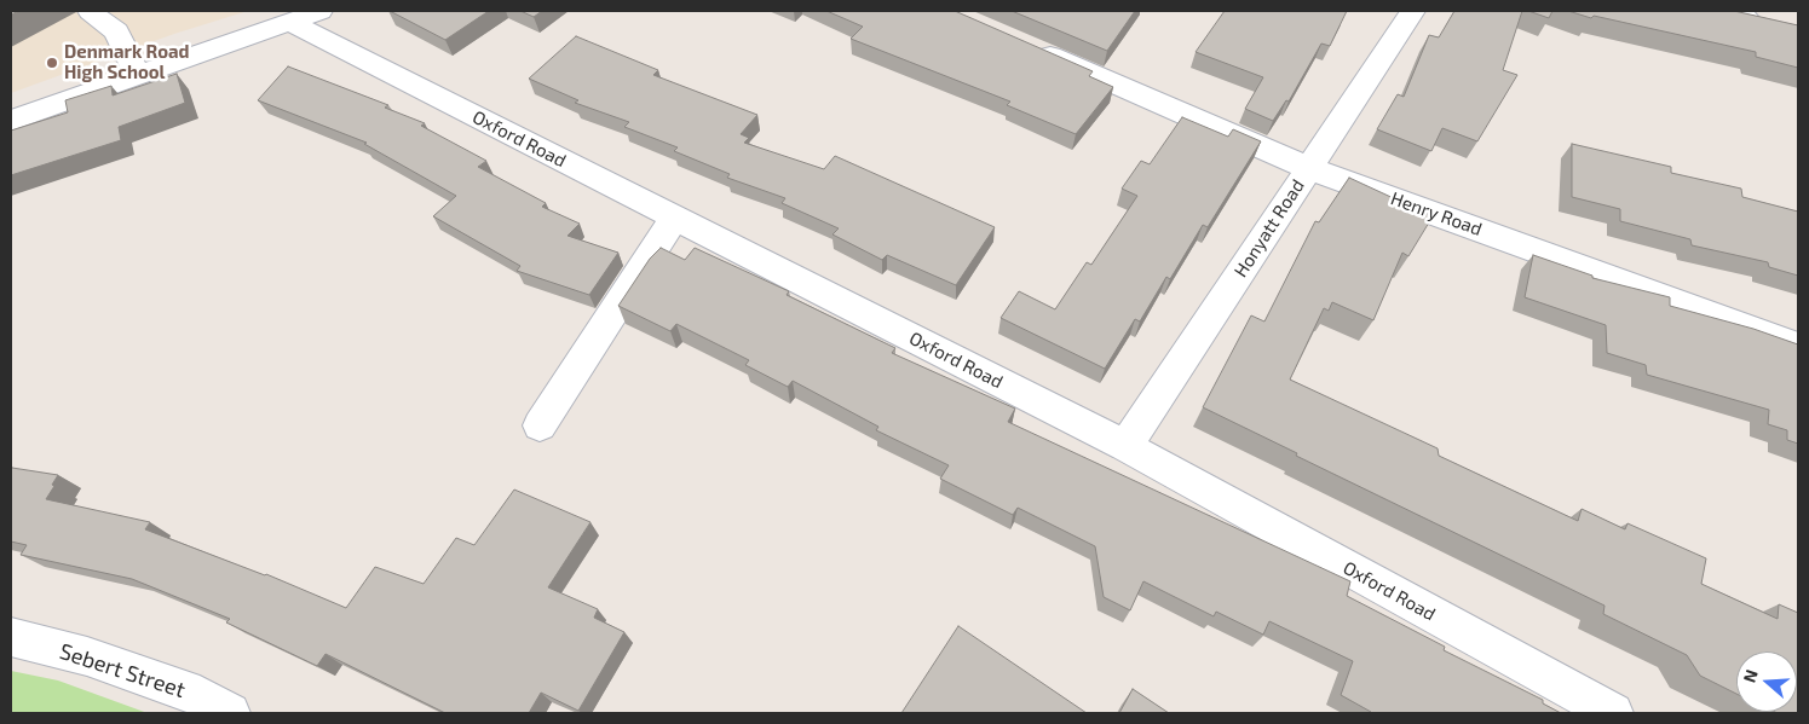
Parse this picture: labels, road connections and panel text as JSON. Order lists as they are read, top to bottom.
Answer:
{
  "streets": {
    "street": [
      "Oxford Road",
      "Henry Road",
      "Honyatt Road",
      "Sebert Street"
    ]
  },
  "crossings": [
    ["Oxford Road", "Honyatt Road"],
    ["Henry Road", "Honyatt Road"]
  ],
  "places": ["Denmark Road High School"],
  "north": "left"
}
